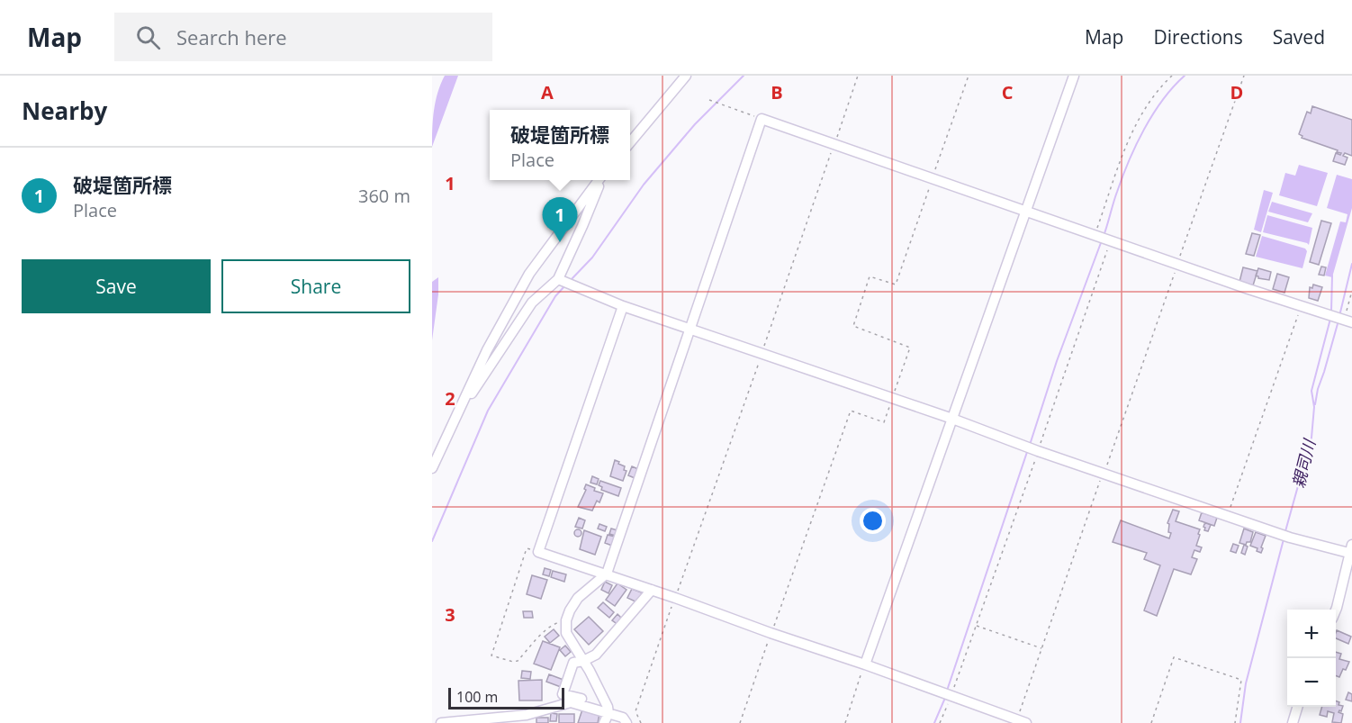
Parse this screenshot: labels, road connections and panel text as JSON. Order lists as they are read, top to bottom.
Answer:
{
  "water": ["親司川"],
  "scale_bar": "100 m",
  "page": {
    "header": "Map",
    "search": "Search here",
    "nav": ["Map", "Directions", "Saved"],
    "heading": "Nearby",
    "popup": ["破堤箇所標", "Place"],
    "list": [
      {
        "mark": "1",
        "name": "破堤箇所標",
        "note": "Place",
        "value": "360 m"
      }
    ],
    "pins": "1",
    "buttons": ["Save", "Share"],
    "map_buttons": ["+", "−"],
    "scale": "100 m"
  },
  "grid": {
    "columns": [
      "A",
      "B",
      "C",
      "D"
    ],
    "rows": ["1", "2", "3"]
  }
}
